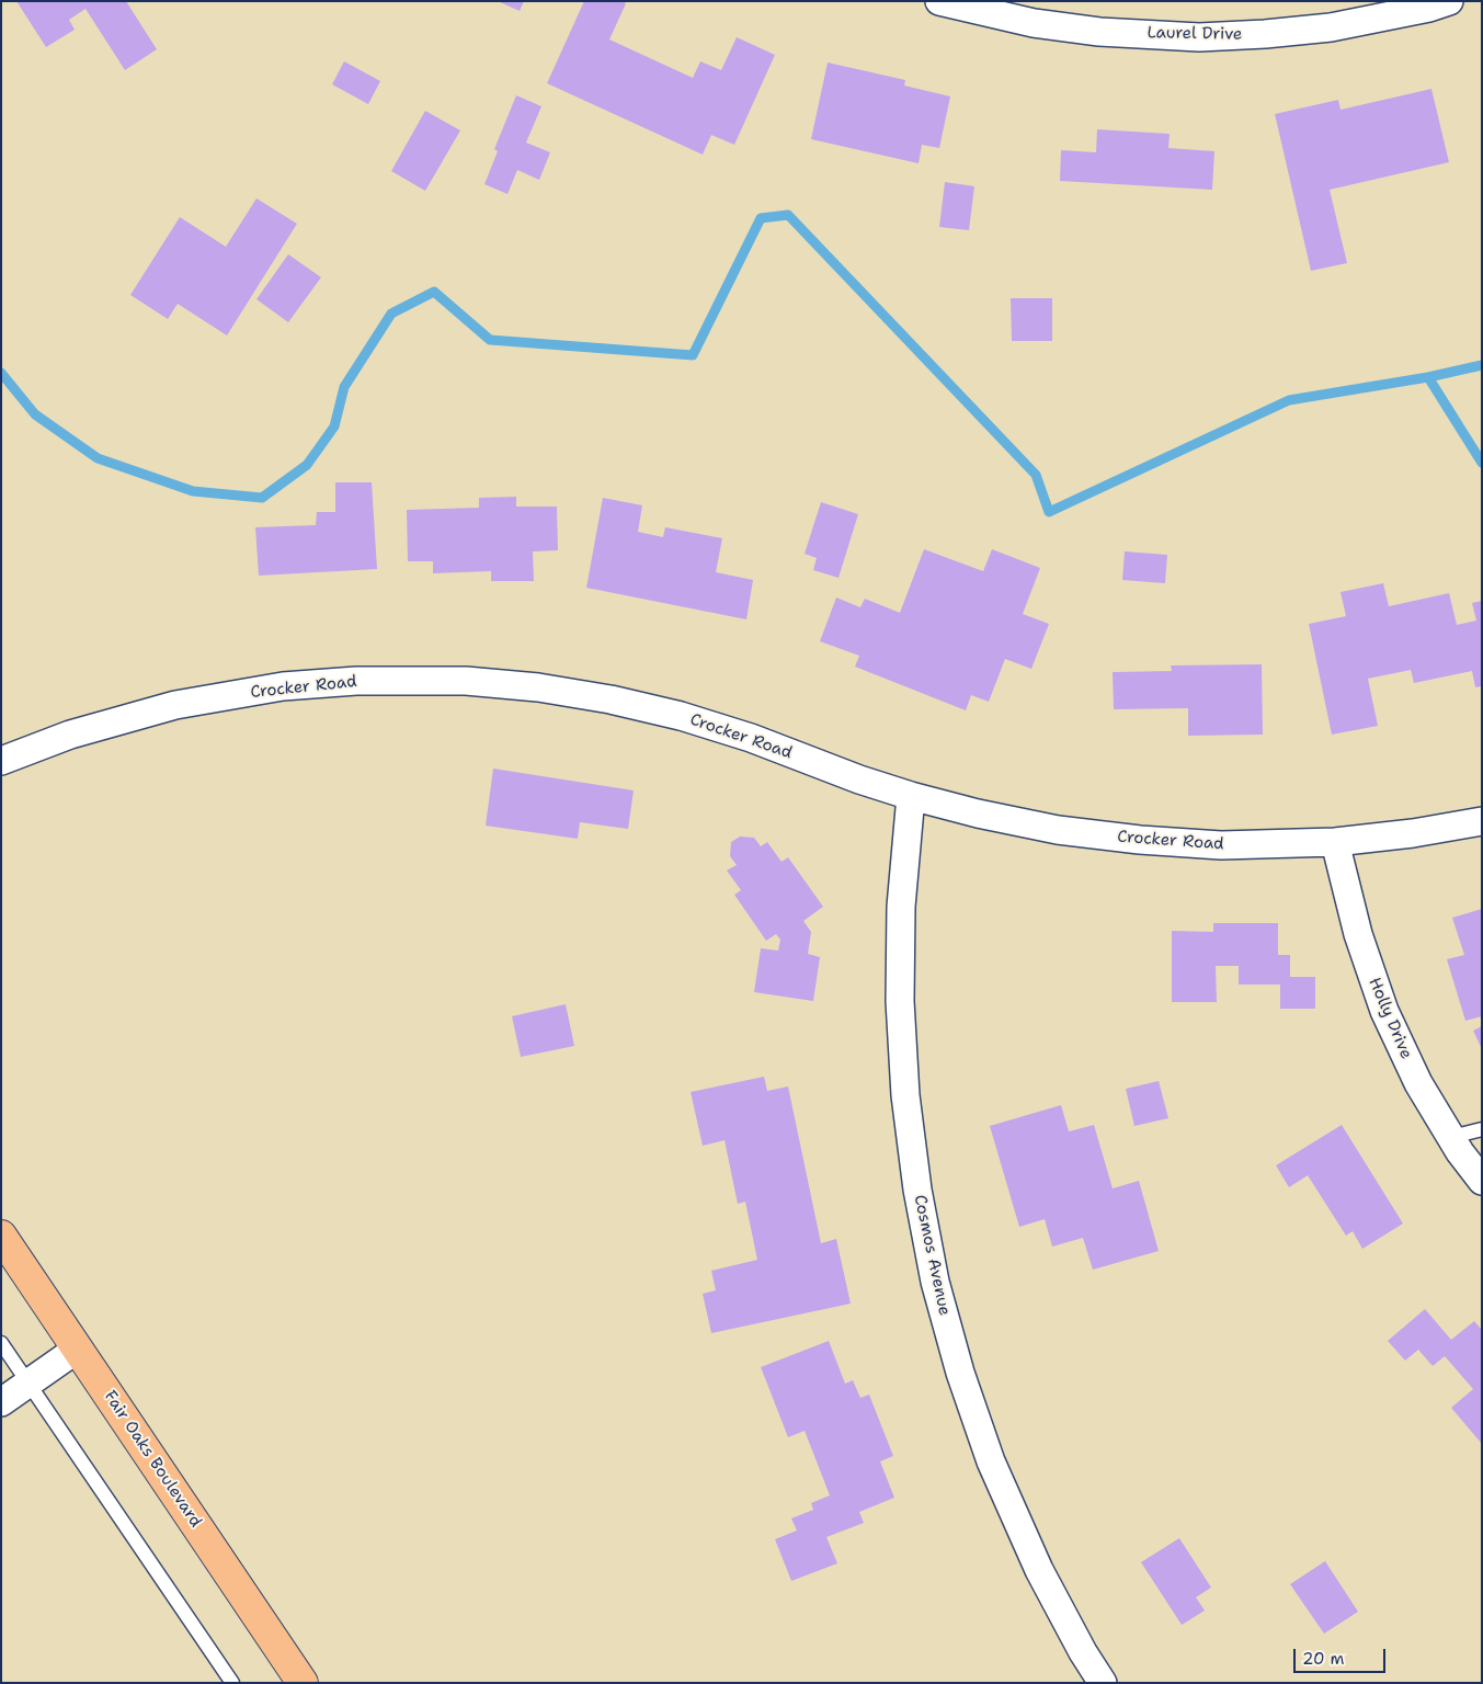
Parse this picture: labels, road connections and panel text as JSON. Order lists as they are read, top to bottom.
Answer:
{
  "streets": {
    "main road": ["Fair Oaks Boulevard"],
    "street": [
      "Laurel Drive",
      "Crocker Road",
      "Holly Drive",
      "Cosmos Avenue"
    ]
  },
  "crossings": [
    ["Crocker Road", "Holly Drive"],
    ["Crocker Road", "Cosmos Avenue"]
  ],
  "scale_bar": "20 m"
}
